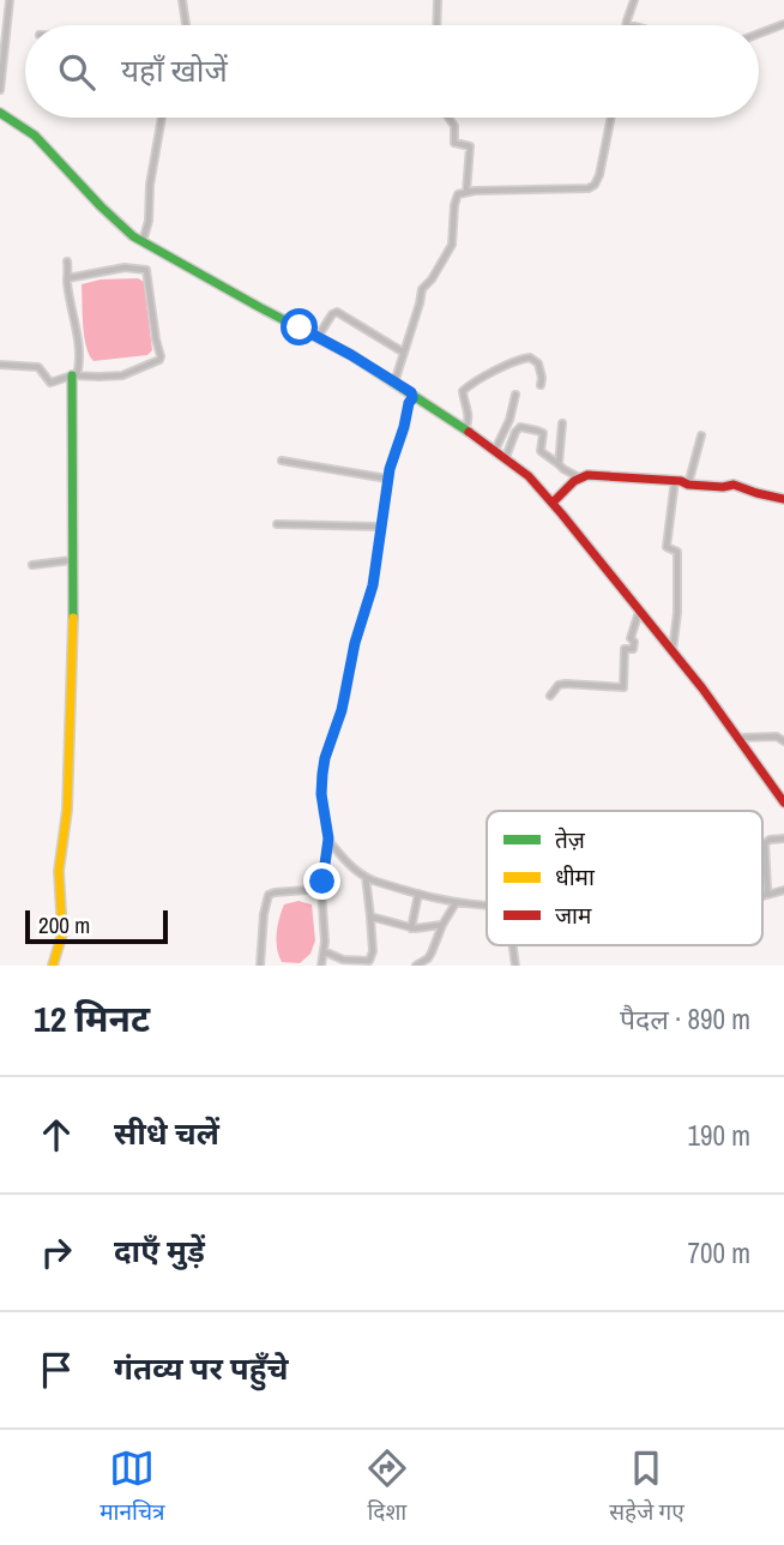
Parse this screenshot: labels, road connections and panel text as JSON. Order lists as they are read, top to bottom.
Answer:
{
  "legend": ["तेज़", "धीमा", "जाम"],
  "scale_bar": "200 m",
  "page": {
    "search": "यहाँ खोजें",
    "scale": "200 m",
    "heading": ["12 मिनट", "पैदल · 890 m"],
    "list": [
      ["सीधे चलें", "190 m"],
      ["दाएँ मुड़ें", "700 m"],
      "गंतव्य पर पहुँचे"
    ],
    "nav": ["मानचित्र", "दिशा", "सहेजे गए"]
  }
}
